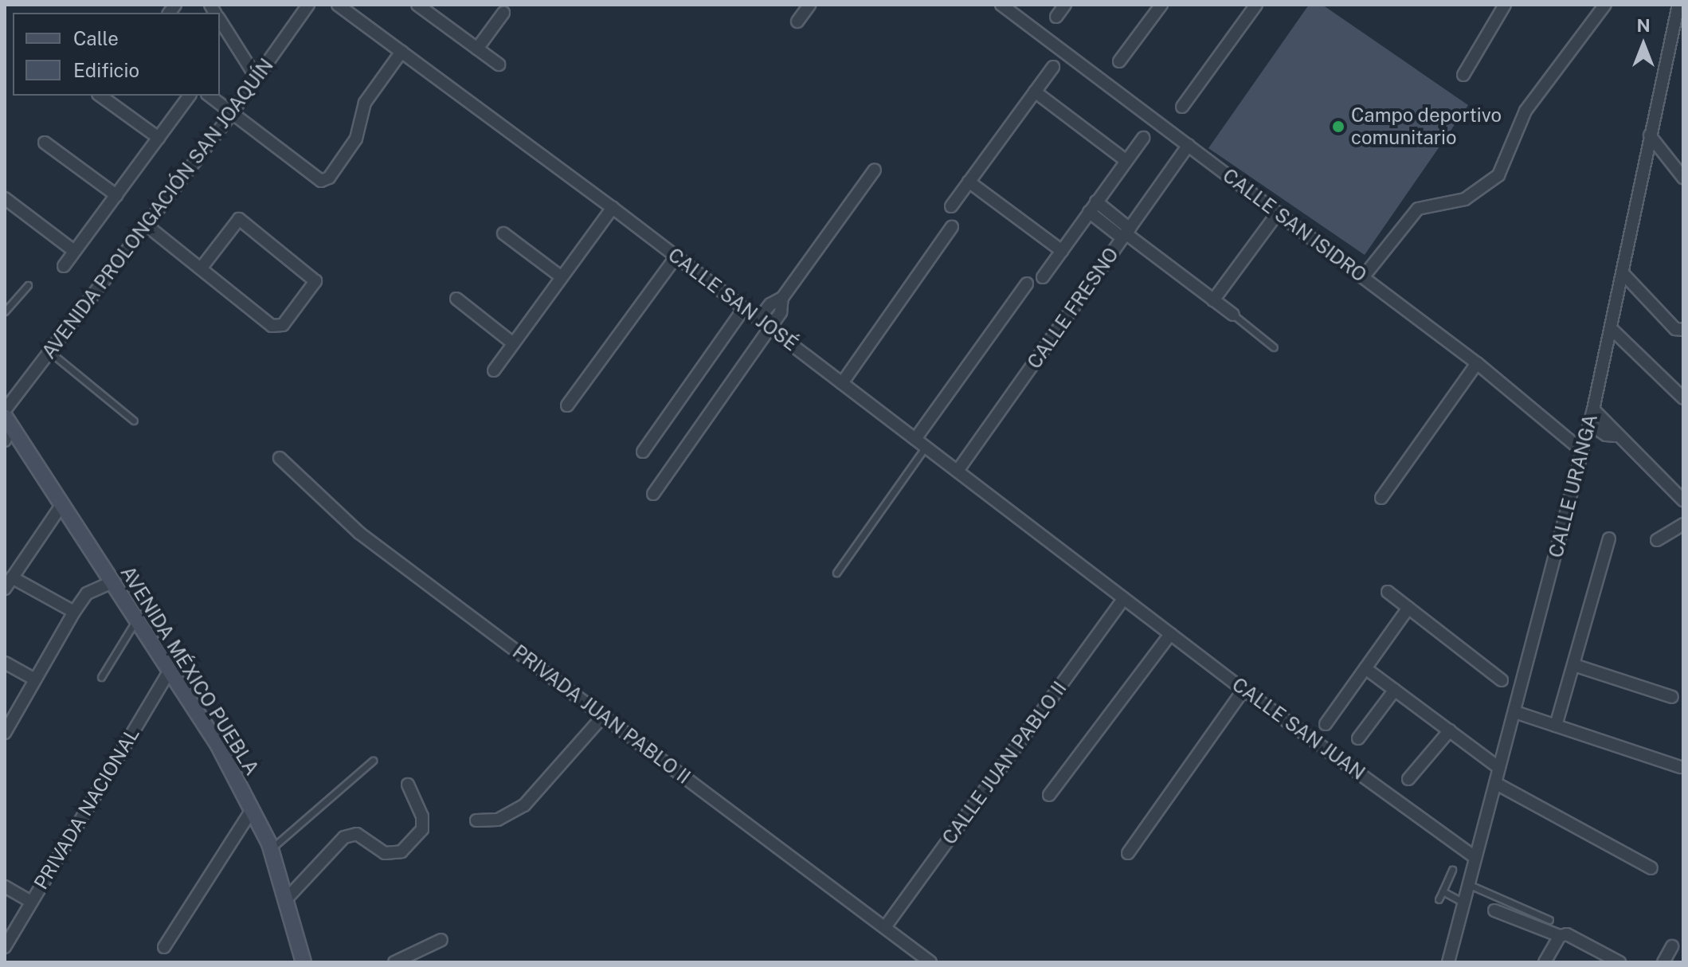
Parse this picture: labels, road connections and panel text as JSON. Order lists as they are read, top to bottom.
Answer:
{
  "streets": {
    "main road": ["AVENIDA MÉXICO PUEBLA"],
    "street": [
      "AVENIDA PROLONGACIÓN SAN JOAQUÍN",
      "CALLE SAN ISIDRO",
      "CALLE SAN JOSÉ",
      "CALLE FRESNO",
      "CALLE URANGA",
      "PRIVADA JUAN PABLO II",
      "CALLE SAN JUAN",
      "CALLE JUAN PABLO II",
      "PRIVADA NACIONAL"
    ]
  },
  "crossings": [
    ["CALLE SAN ISIDRO", "CALLE FRESNO"],
    ["CALLE SAN ISIDRO", "CALLE URANGA"],
    ["CALLE SAN JOSÉ", "CALLE FRESNO"],
    ["CALLE SAN JOSÉ", "CALLE SAN JUAN"],
    ["CALLE SAN JOSÉ", "CALLE JUAN PABLO II"],
    ["CALLE URANGA", "CALLE SAN JUAN"],
    ["AVENIDA MÉXICO PUEBLA", "PRIVADA NACIONAL"],
    ["PRIVADA JUAN PABLO II", "CALLE JUAN PABLO II"],
    ["CALLE SAN JUAN", "CALLE JUAN PABLO II"]
  ],
  "places": ["Campo deportivo comunitario"],
  "legend": ["Calle", "Edificio"],
  "north": "top"
}
